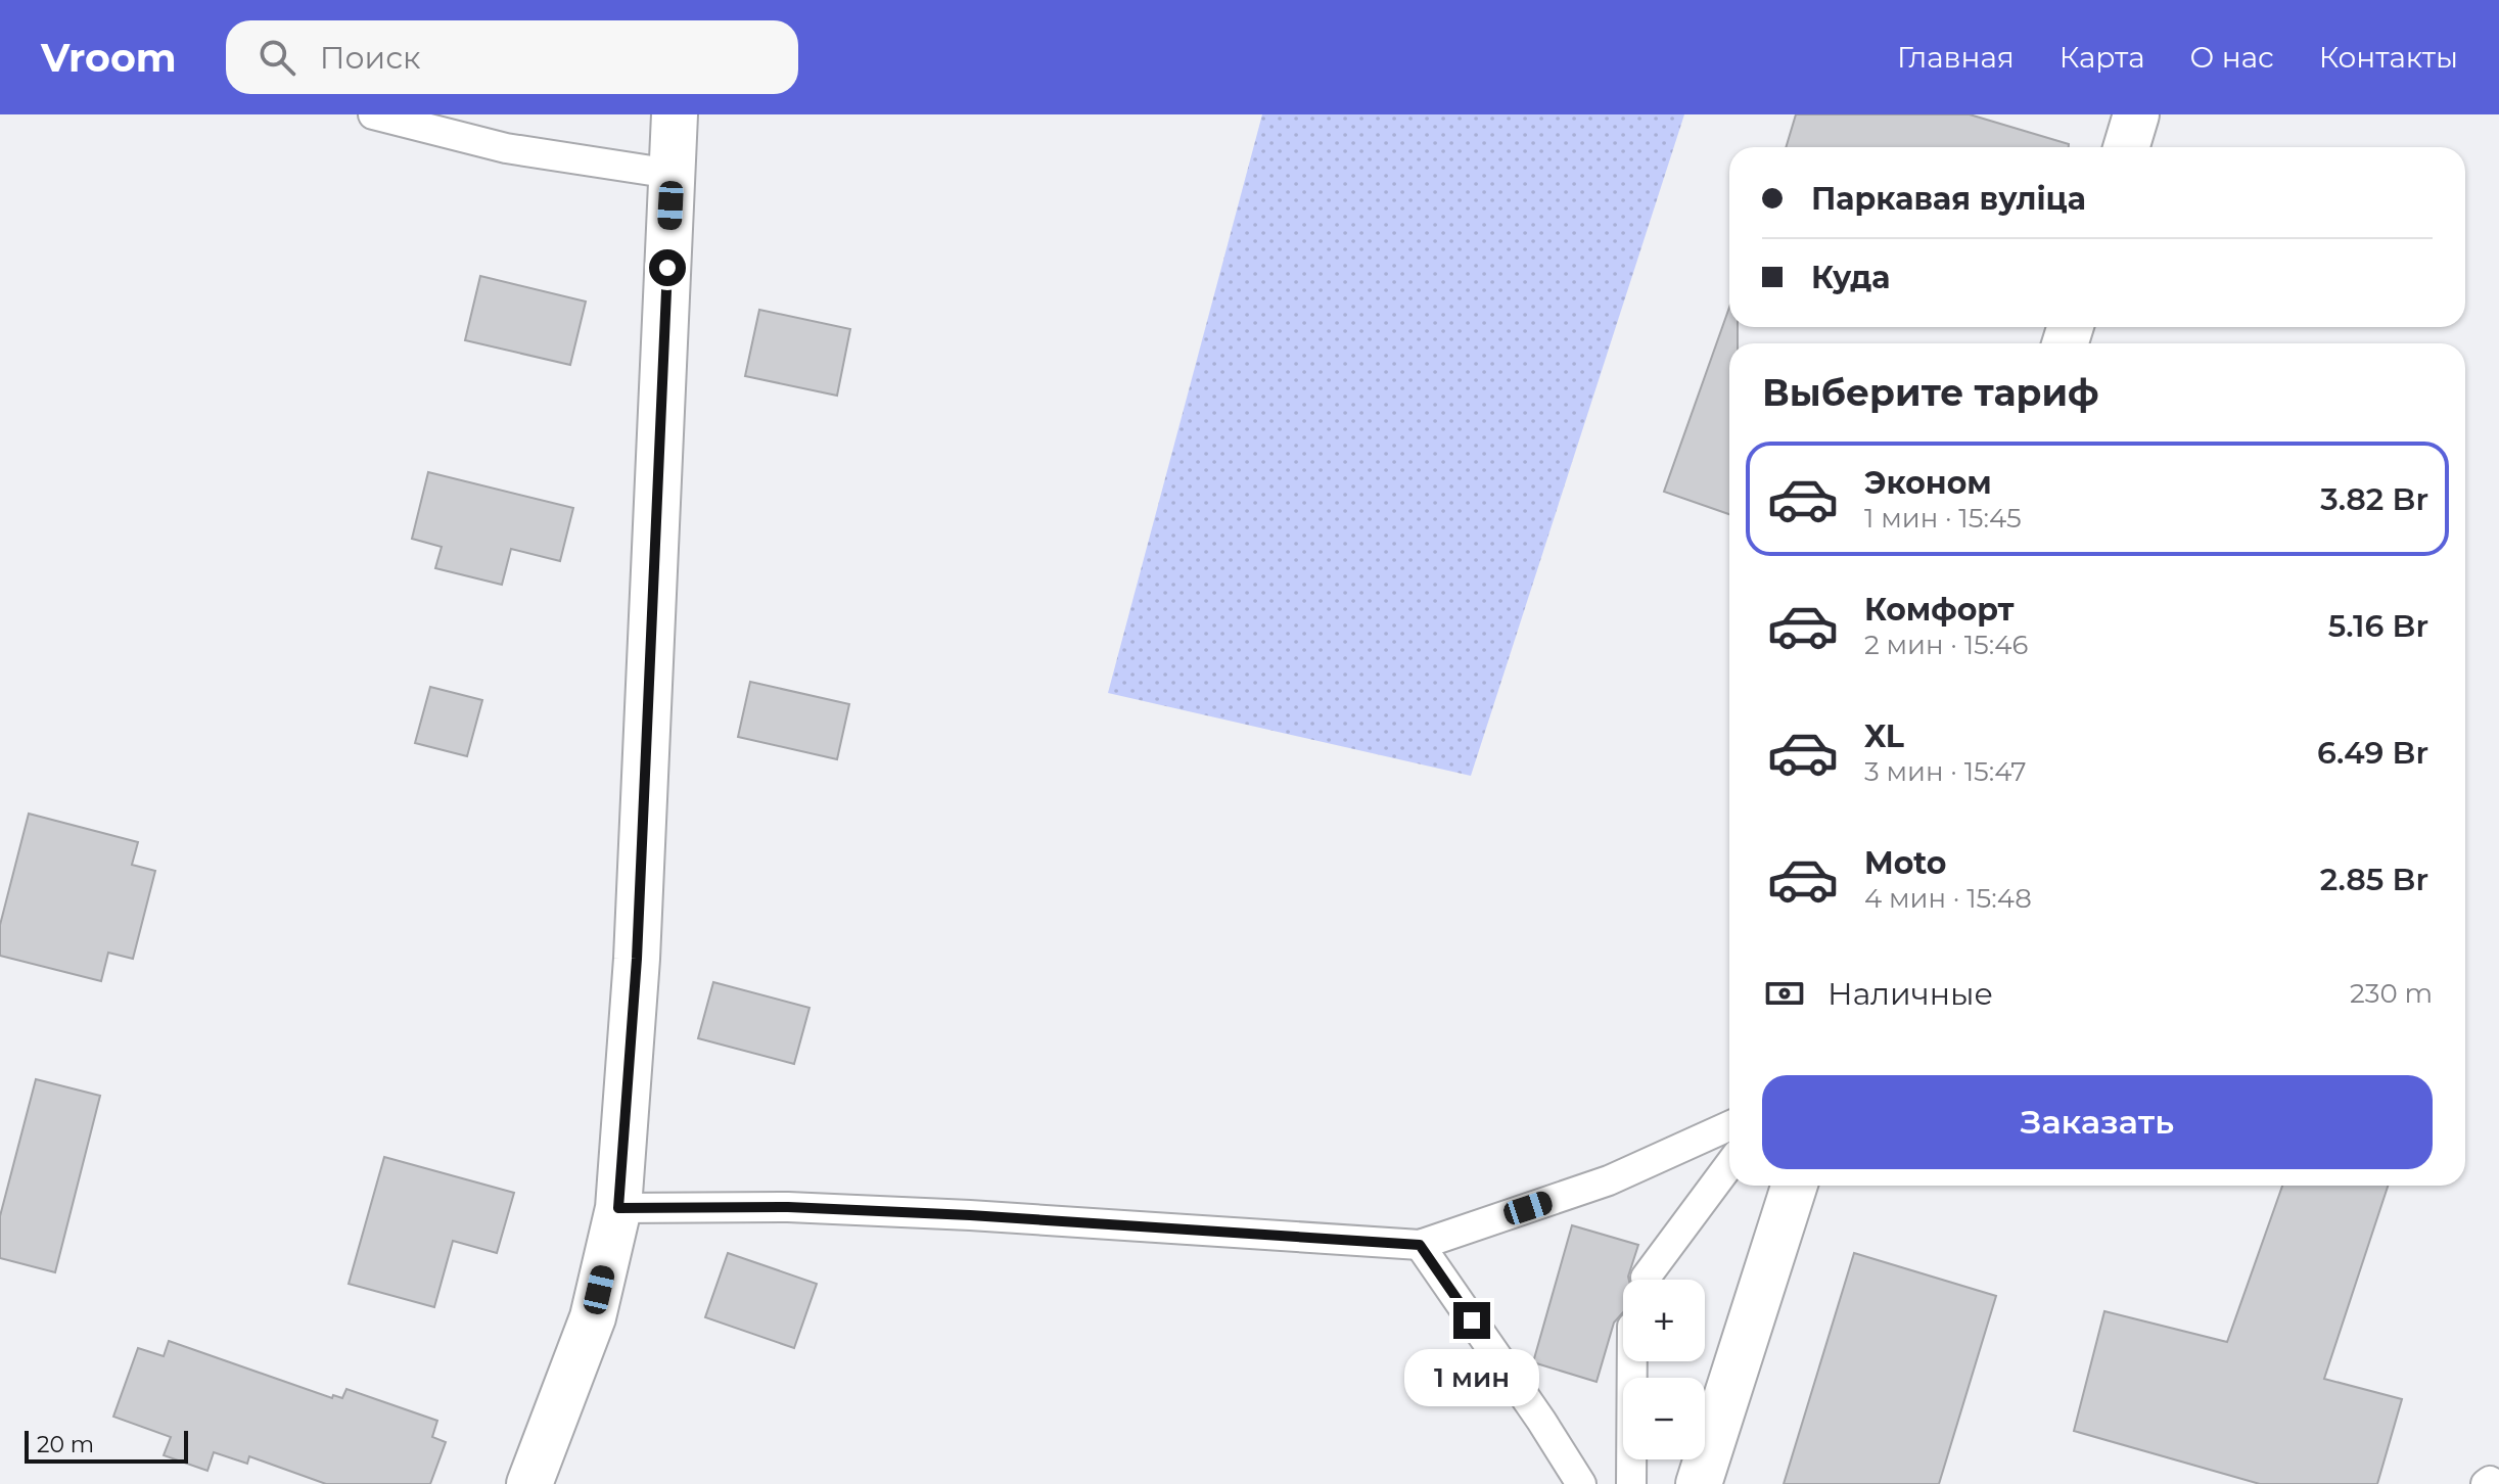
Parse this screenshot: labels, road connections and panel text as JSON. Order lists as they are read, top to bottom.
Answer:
{
  "scale_bar": "20 m",
  "page": {
    "header": "Vroom",
    "search": "Поиск",
    "nav": [
      "Главная",
      "Карта",
      "О нас",
      "Контакты"
    ],
    "banner": ["Паркавая вуліца", "Куда"],
    "heading": "Выберите тариф",
    "list": [
      {
        "name": "Эконом",
        "note": "1 мин · 15:45",
        "value": "3.82 Br"
      },
      {
        "name": "Комфорт",
        "note": "2 мин · 15:46",
        "value": "5.16 Br"
      },
      {
        "name": "XL",
        "note": "3 мин · 15:47",
        "value": "6.49 Br"
      },
      {
        "name": "Moto",
        "note": "4 мин · 15:48",
        "value": "2.85 Br"
      }
    ],
    "pay": ["Наличные", "230 m"],
    "buttons": "Заказать",
    "map_buttons": ["+", "−"],
    "bubble": "1 мин",
    "scale": "20 m"
  }
}
